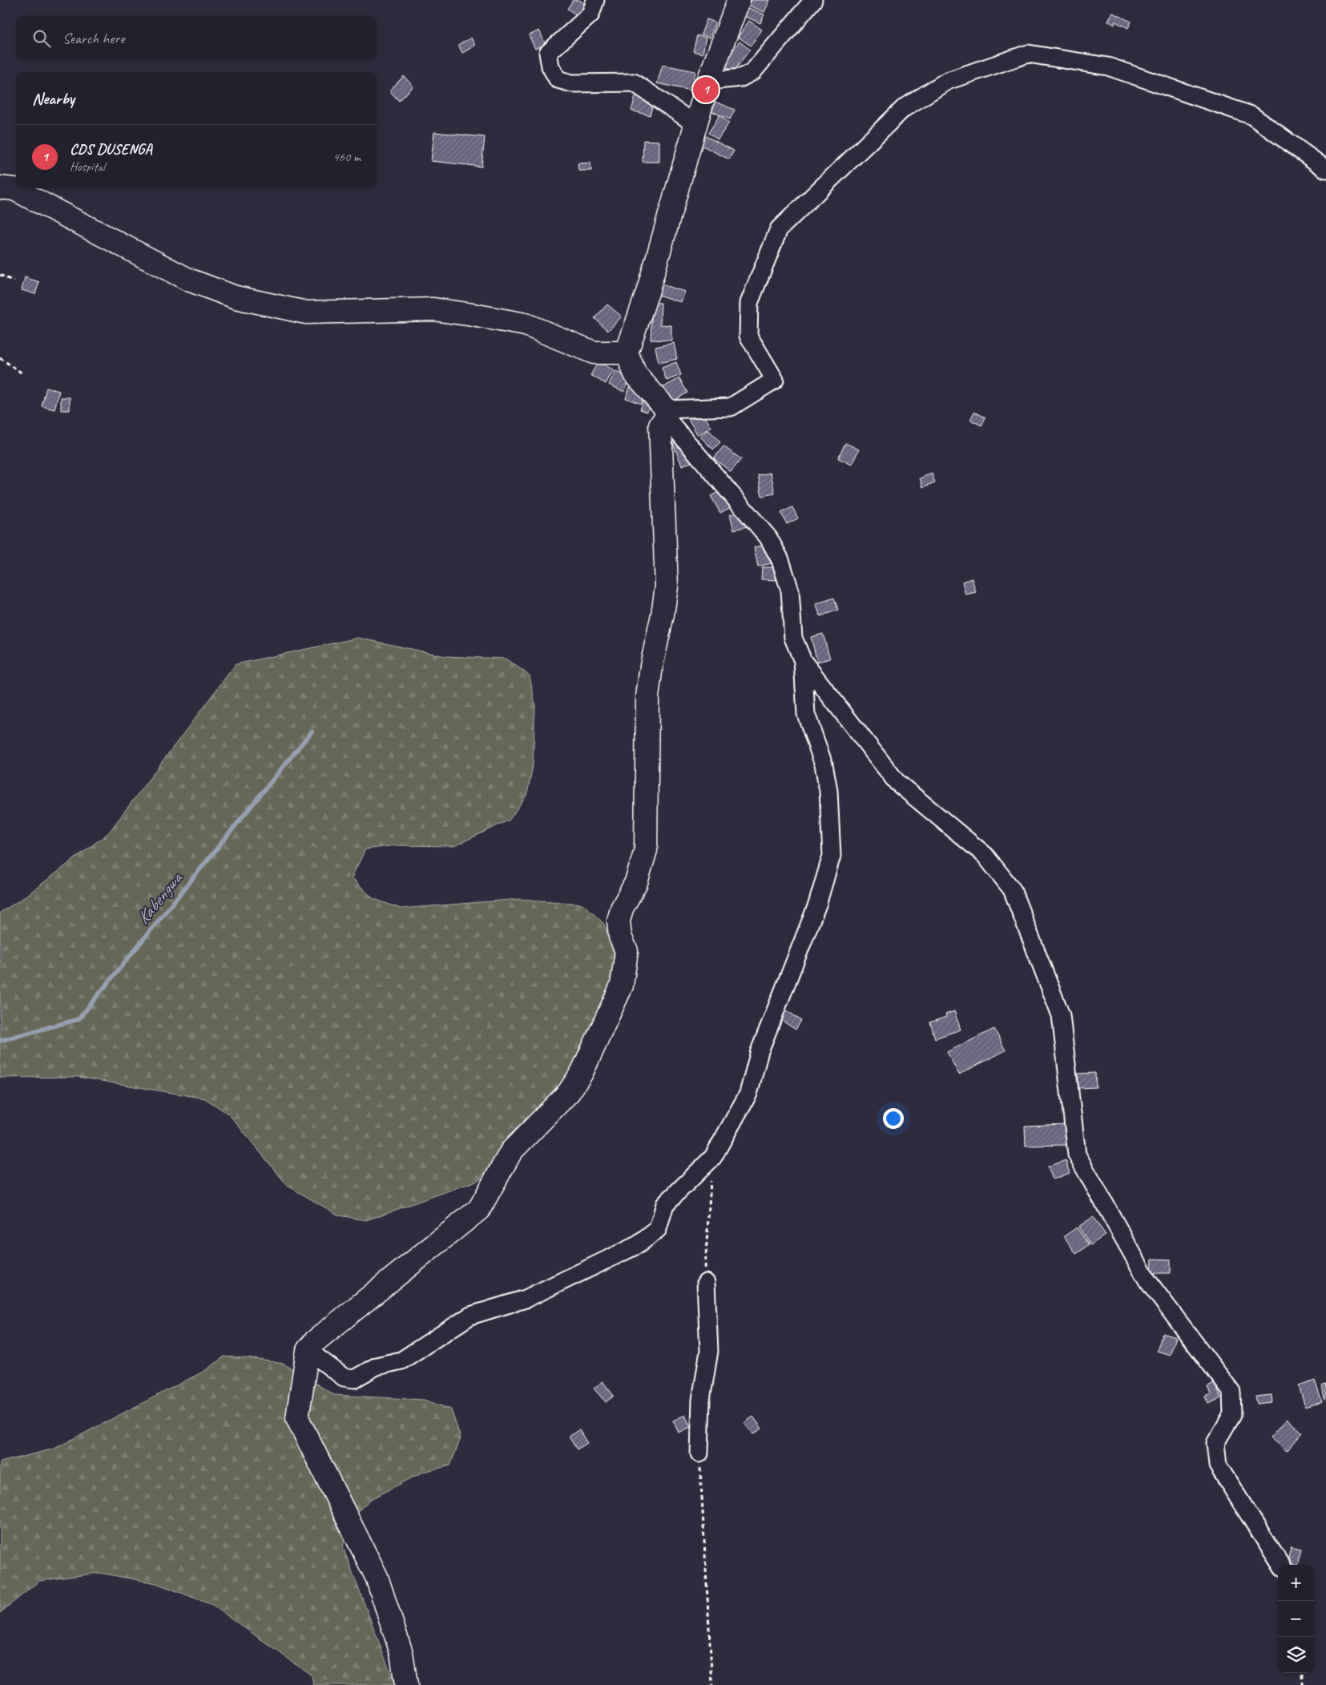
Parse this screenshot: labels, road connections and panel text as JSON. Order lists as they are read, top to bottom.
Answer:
{
  "water": ["Kabengwa"],
  "page": {
    "search": "Search here",
    "heading": "Nearby",
    "pins": "1",
    "list": [
      {
        "mark": "1",
        "name": "CDS DUSENGA",
        "note": "Hospital",
        "value": "460 m"
      }
    ],
    "map_buttons": ["+", "−"]
  }
}
